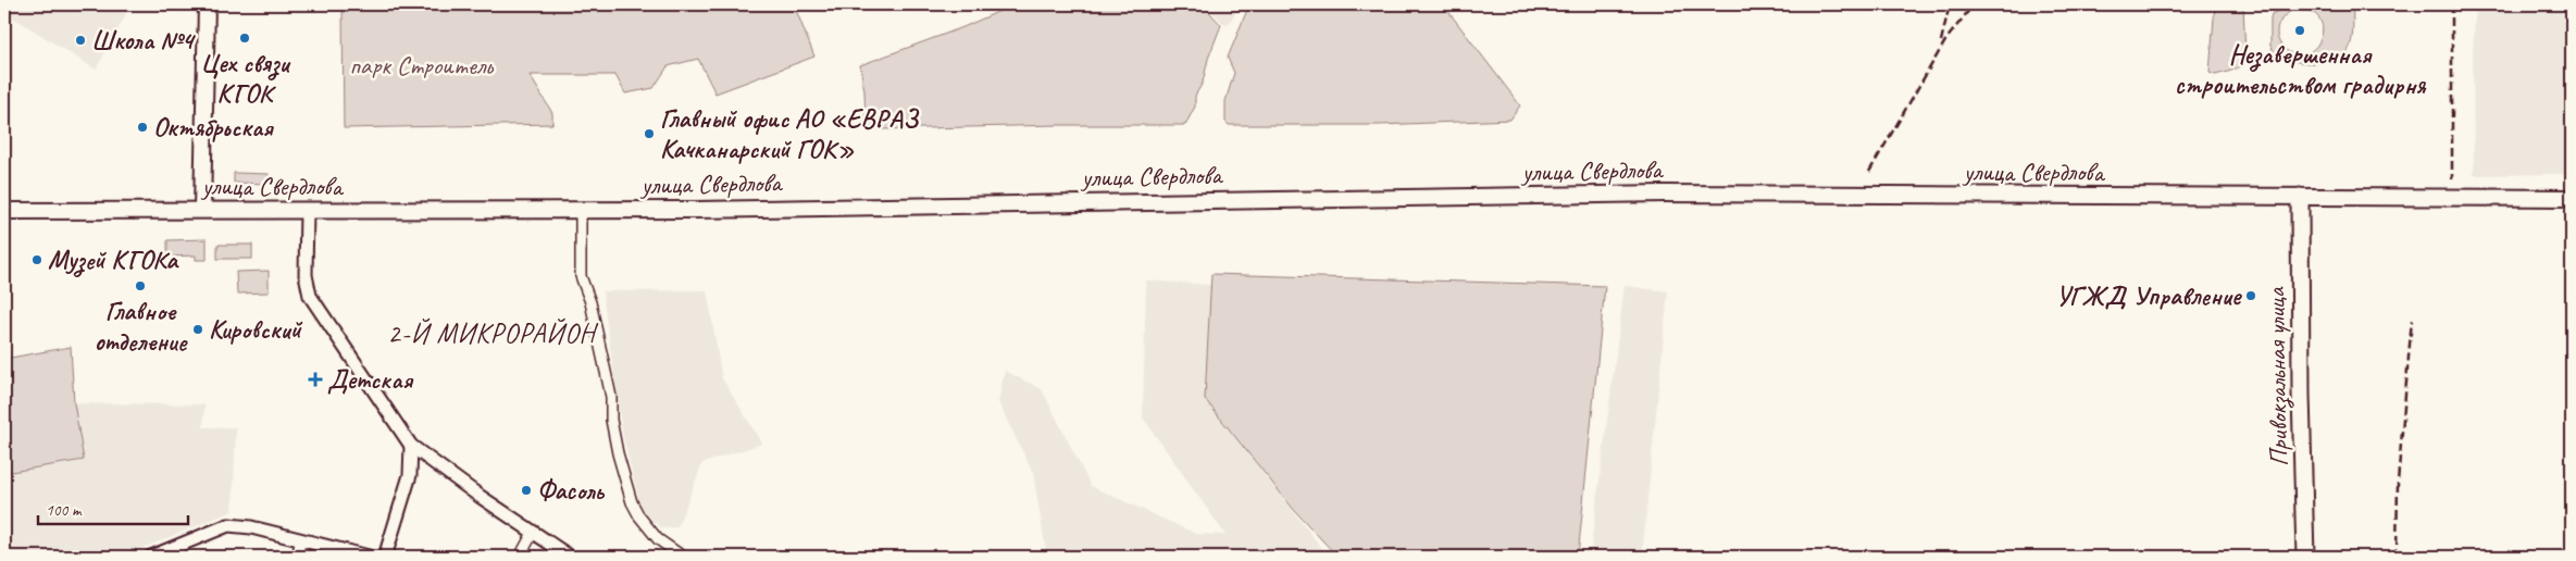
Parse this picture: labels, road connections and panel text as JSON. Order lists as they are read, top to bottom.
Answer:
{
  "streets": {
    "main road": ["улица Свердлова", "Привокзальная улица"]
  },
  "crossings": [
    ["улица Свердлова", "Привокзальная улица"]
  ],
  "districts": ["2-Й МИКРОРАЙОН"],
  "parks": ["парк Строитель"],
  "places": {
    "other": [
      "Незавершенная строительством градирня",
      "Цех связи КГОК",
      "Школа №4",
      "Октябрьская",
      "Главный офис АО «ЕВРАЗ Качканарский ГОК»",
      "Музей КГОКа",
      "Главное отделение",
      "УГЖД Управление",
      "Кировский",
      "Фасоль"
    ],
    "health": ["Детская"]
  },
  "scale_bar": "100 m"
}
